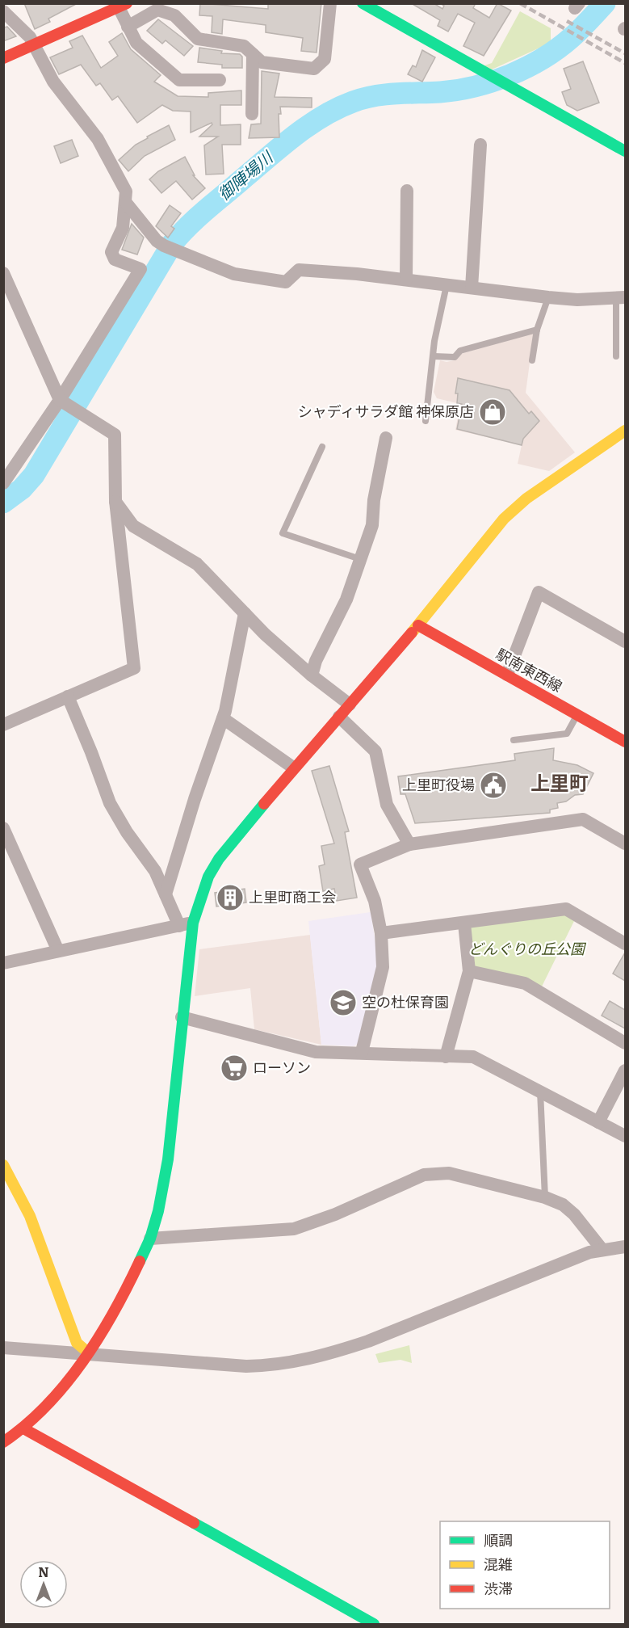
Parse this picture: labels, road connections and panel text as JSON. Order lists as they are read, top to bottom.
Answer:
{
  "streets": {
    "street": ["駅南東西線"]
  },
  "districts": ["上里町"],
  "water": ["御陣場川"],
  "parks": ["どんぐりの丘公園"],
  "places": {
    "shop": ["シャディサラダ館 神保原店"],
    "public building": ["上里町役場"],
    "building": ["上里町商工会"],
    "school or university": ["空の杜保育園"],
    "supermarket": ["ローソン"]
  },
  "legend": ["順調", "混雑", "渋滞"],
  "north": "top"
}
